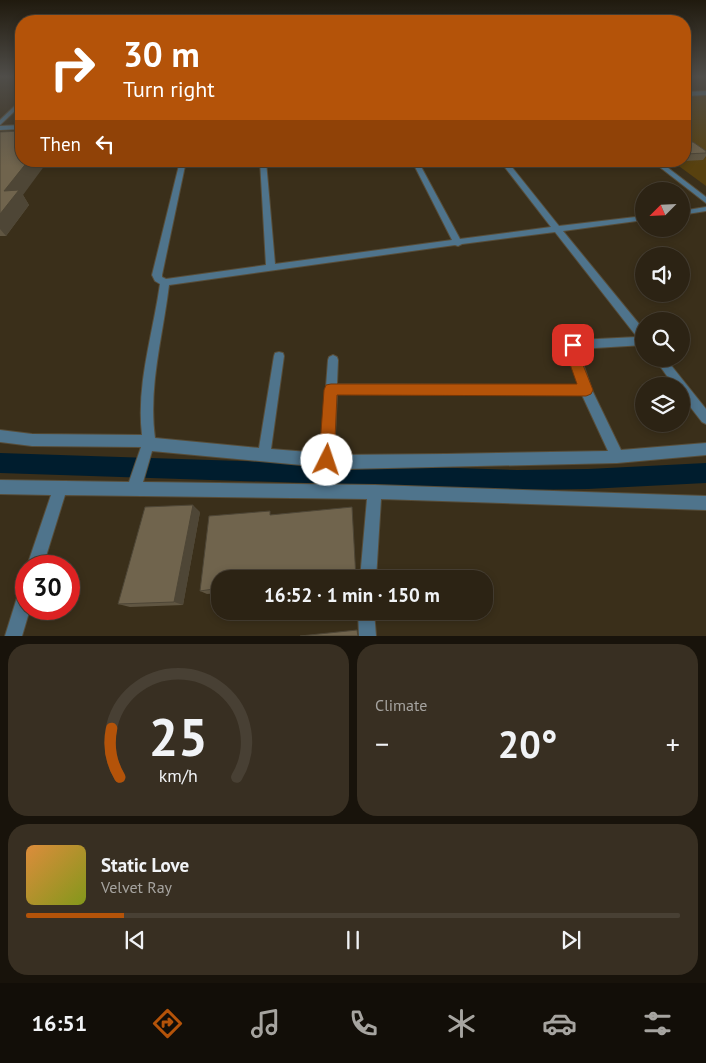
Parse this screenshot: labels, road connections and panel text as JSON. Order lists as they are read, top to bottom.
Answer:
{
  "north": "bottom left",
  "page": {
    "turn": ["30 m", "Turn right"],
    "then": "Then",
    "limit": "30",
    "trip": "16:52 · 1 min · 150 m",
    "tile": "Climate",
    "heat": ["−", "20°", "+"],
    "song": ["Static Love", "Velvet Ray"],
    "tabs": "16:51",
    "gauge": ["25", "km/h"]
  }
}
